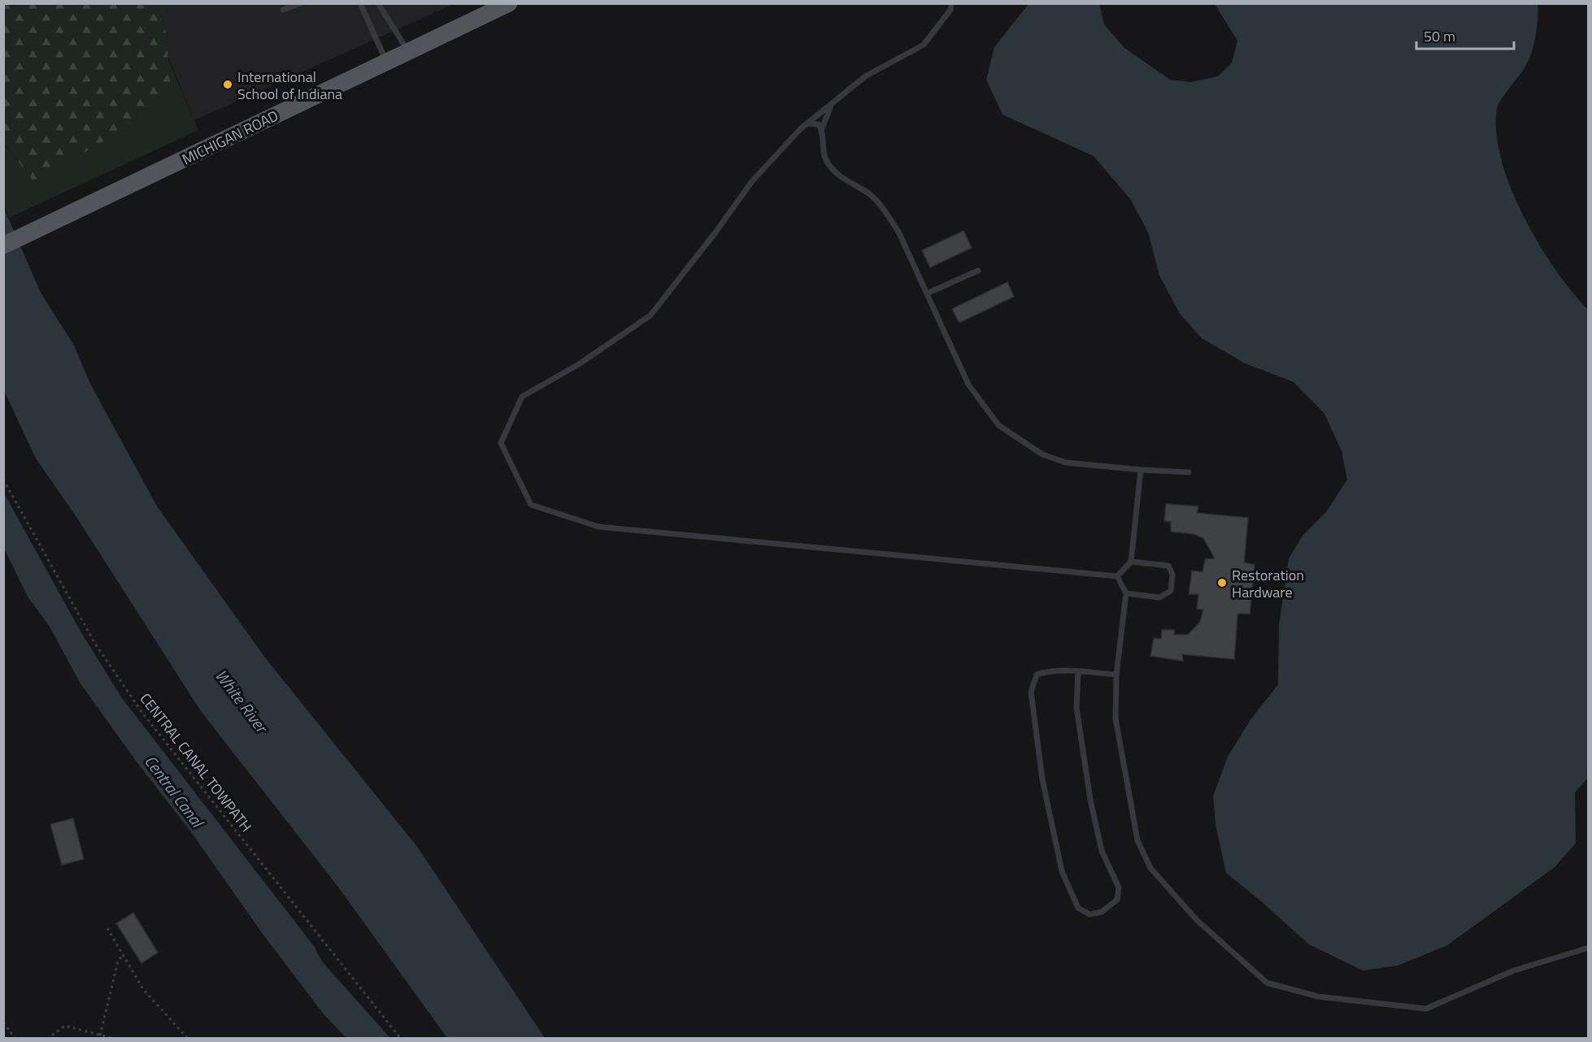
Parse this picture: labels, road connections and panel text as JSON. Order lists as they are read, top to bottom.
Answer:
{
  "streets": {
    "main road": ["MICHIGAN ROAD"],
    "path": ["CENTRAL CANAL TOWPATH"]
  },
  "water": ["White River", "Central Canal"],
  "places": ["International School of Indiana", "Restoration Hardware"],
  "scale_bar": "50 m"
}
